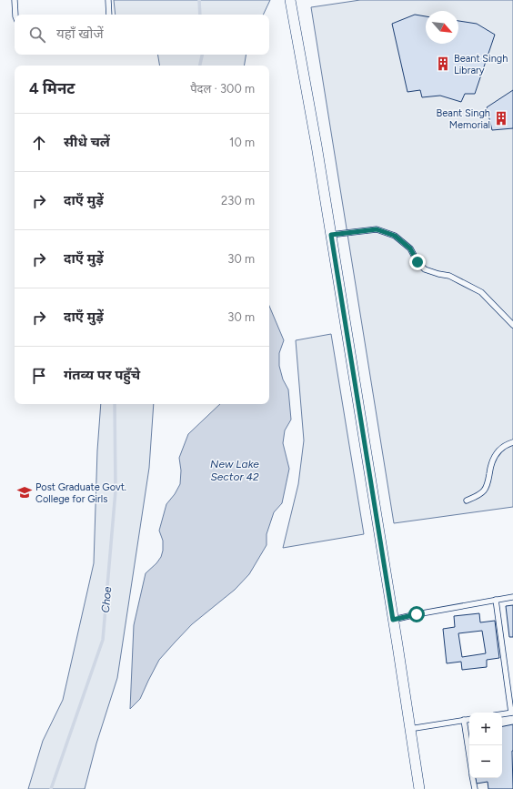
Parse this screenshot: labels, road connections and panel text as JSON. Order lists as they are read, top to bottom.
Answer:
{
  "water": ["New Lake Sector 42", "Choe"],
  "places": {
    "building": ["Beant Singh Library", "Beant Singh Memorial"],
    "school or university": ["Post Graduate Govt. College for Girls"]
  },
  "north": "bottom right",
  "page": {
    "search": "यहाँ खोजें",
    "heading": ["4 मिनट", "पैदल · 300 m"],
    "list": [
      ["सीधे चलें", "10 m"],
      ["दाएँ मुड़ें", "230 m"],
      ["दाएँ मुड़ें", "30 m"],
      ["दाएँ मुड़ें", "30 m"],
      "गंतव्य पर पहुँचे"
    ],
    "map_buttons": ["+", "−"]
  }
}
